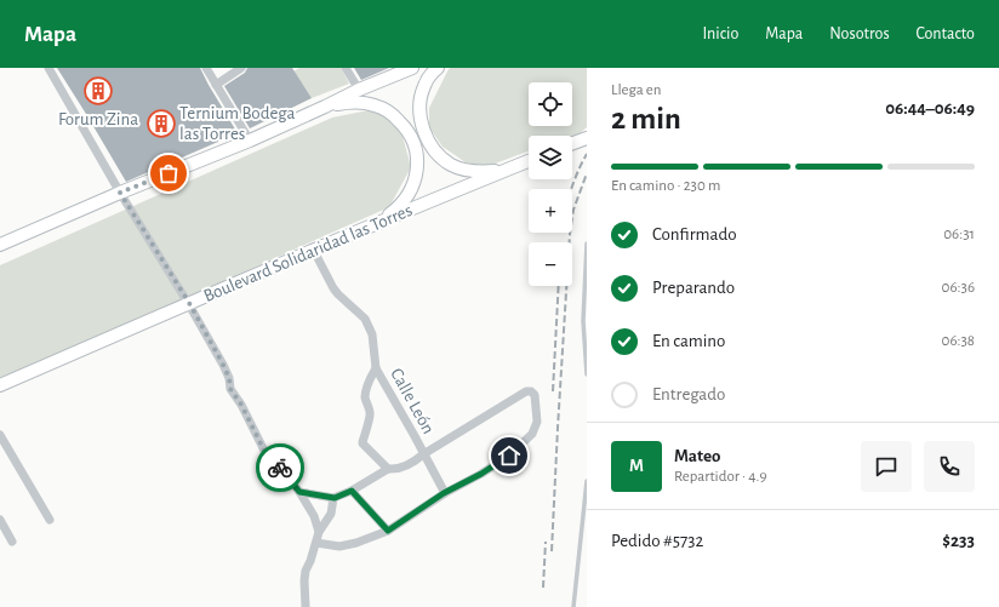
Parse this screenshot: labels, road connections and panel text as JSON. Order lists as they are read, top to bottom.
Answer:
{
  "streets": {
    "main road": ["Boulevard Solidaridad las Torres"],
    "street": ["Calle León"]
  },
  "crossings": [
    ["Boulevard Solidaridad las Torres", "Calle León"]
  ],
  "places": {
    "building": ["Forum Zina", "Ternium Bodega las Torres"]
  },
  "page": {
    "header": "Mapa",
    "nav": [
      "Inicio",
      "Mapa",
      "Nosotros",
      "Contacto"
    ],
    "heading": ["2 min", "Llega en", "06:44–06:49"],
    "panel": [
      "Mateo",
      "Repartidor · 4.9",
      "Pedido #5732",
      "$233"
    ],
    "map_buttons": ["+", "−"],
    "bar": "En camino · 230 m",
    "list": [
      ["Confirmado", "06:31"],
      ["Preparando", "06:36"],
      ["En camino", "06:38"],
      "Entregado"
    ],
    "round": "M"
  }
}
